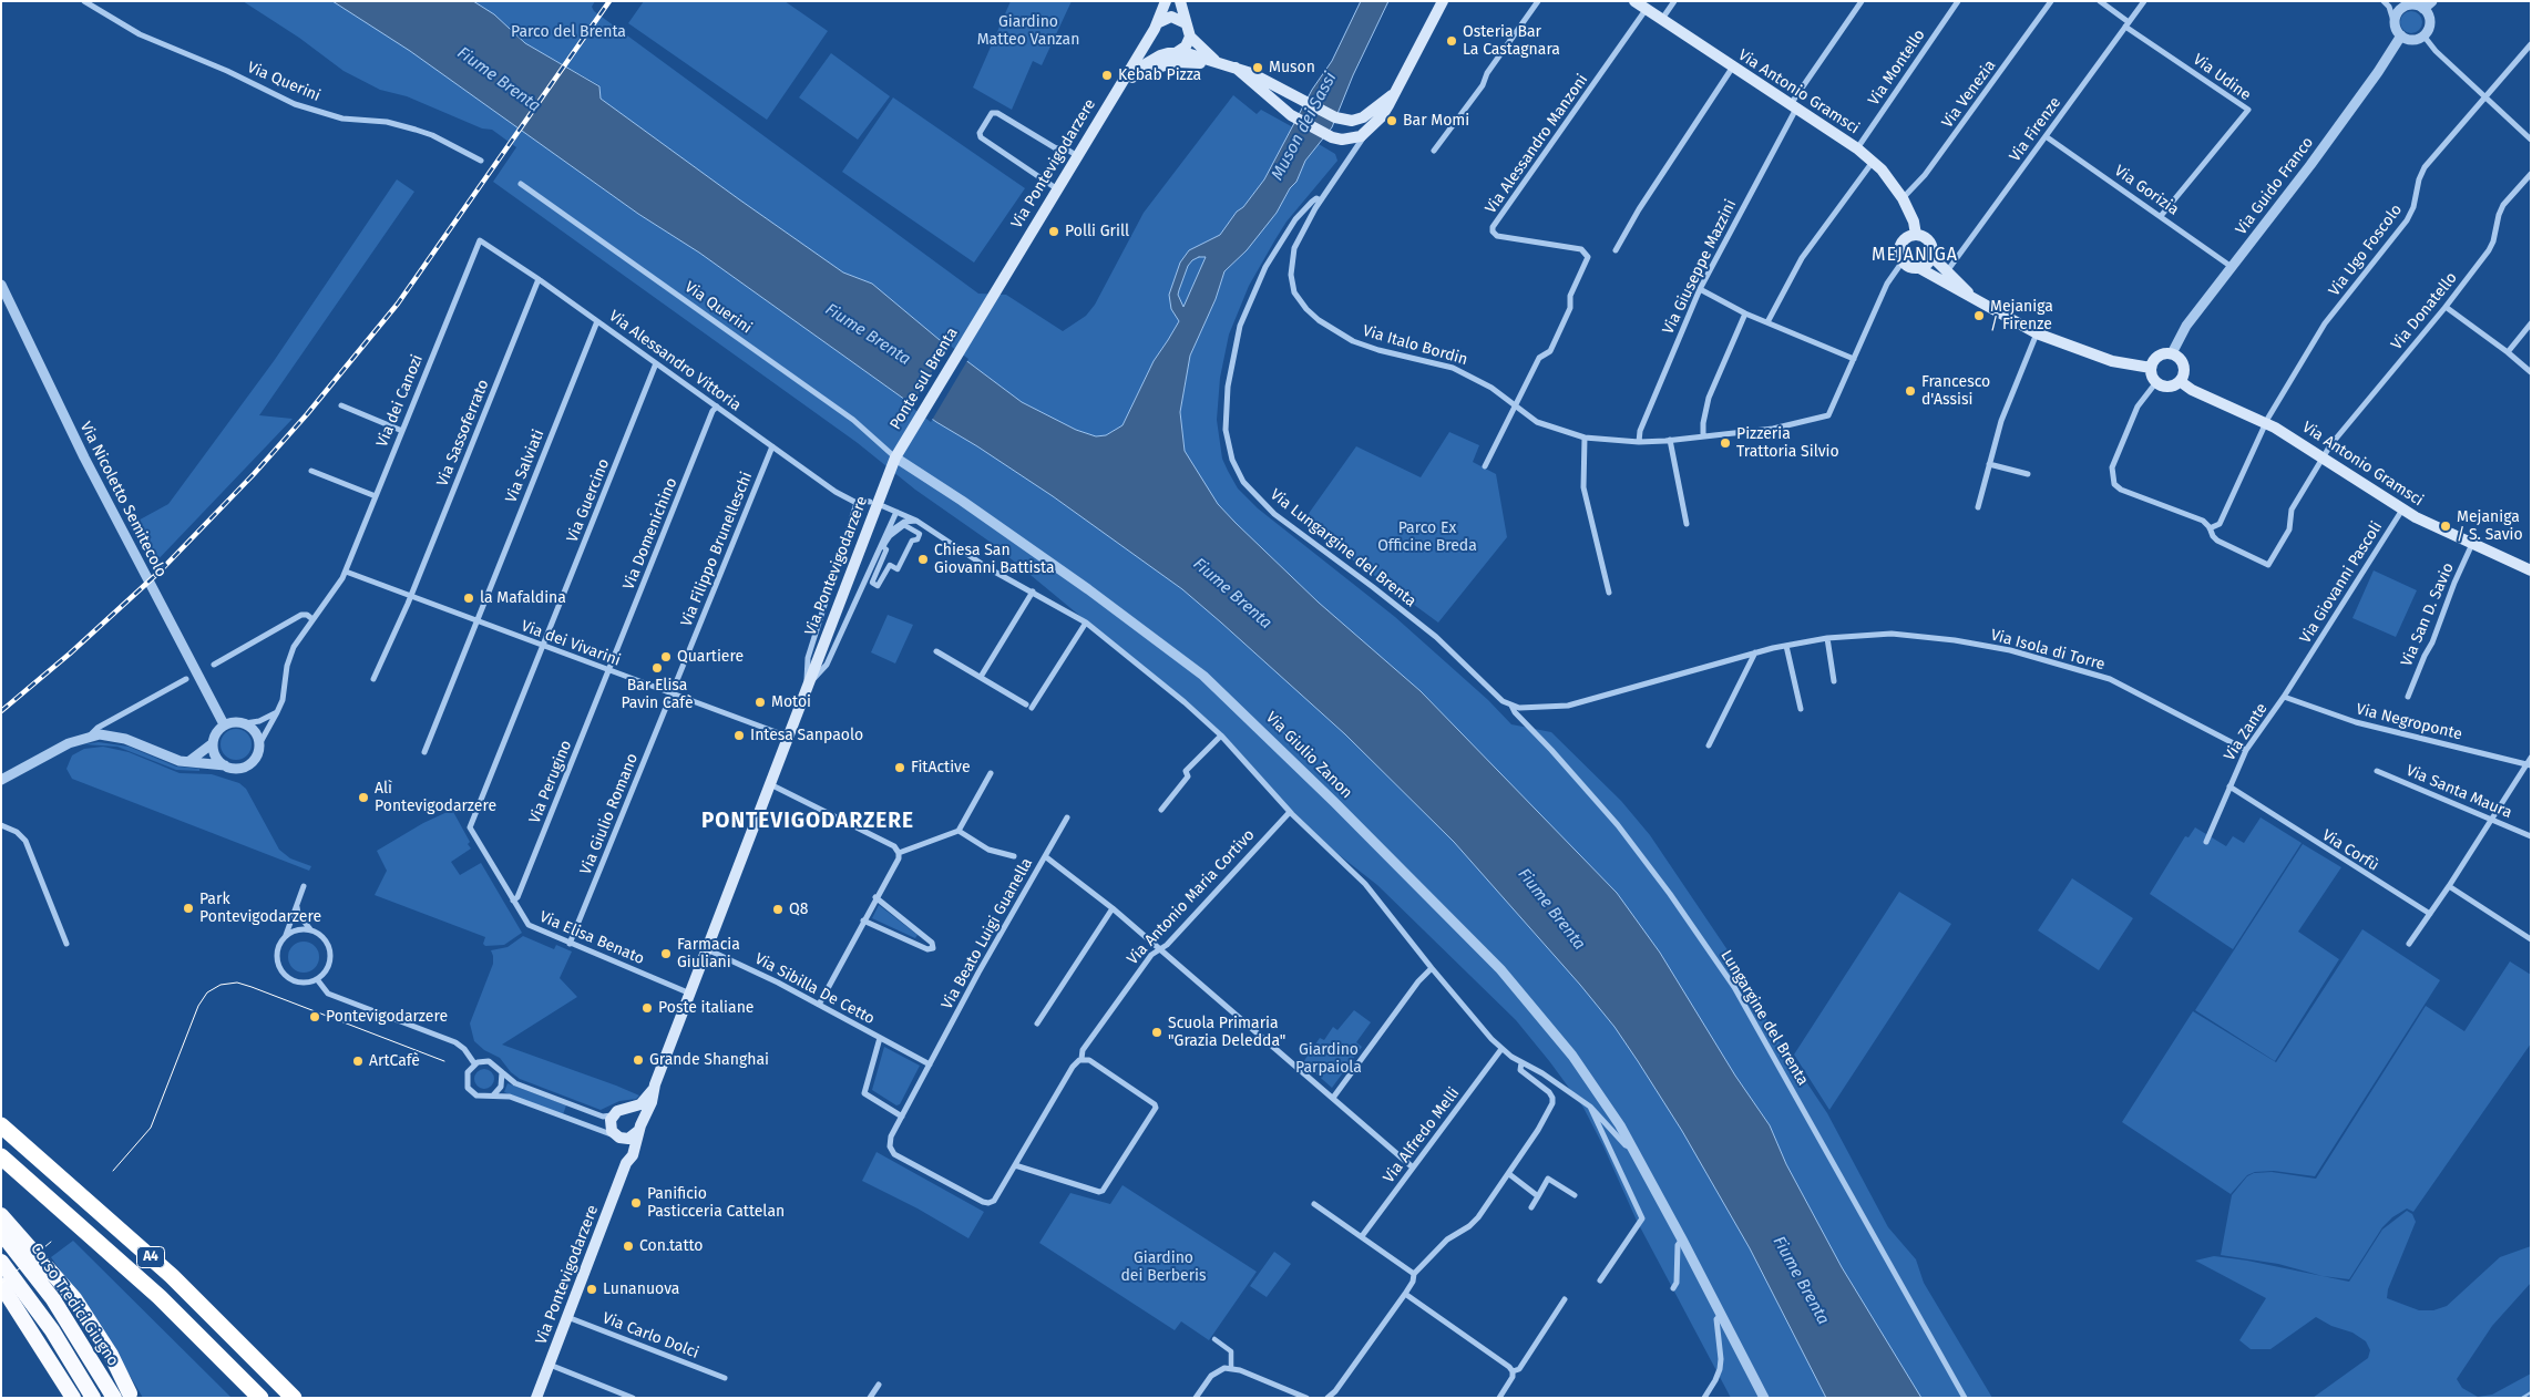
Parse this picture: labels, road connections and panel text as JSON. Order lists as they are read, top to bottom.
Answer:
{
  "streets": {
    "highway": ["A4", "Corso Tredici Giugno"],
    "main road": ["Via Antonio Gramsci", "Via Pontevigodarzere", "Ponte sul Brenta"],
    "street": [
      "Via Montello",
      "Via Udine",
      "Via Querini",
      "Via Venezia",
      "Via Firenze",
      "Via Alessandro Manzoni",
      "Via Guido Franco",
      "Via Gorizia",
      "Via Ugo Foscolo",
      "Via Giuseppe Mazzini",
      "Via Donatello",
      "Via Italo Bordin",
      "Via Alessandro Vittoria",
      "Via dei Canozi",
      "Via Sassoferrato",
      "Via Salviati",
      "Via Nicoletto Semitecolo",
      "Via Guercino",
      "Via Domenichino",
      "Via Lungargine del Brenta",
      "Via Filippo Brunelleschi",
      "Via Giovanni Pascoli",
      "Via San D. Savio",
      "Via dei Vivarini",
      "Via Isola di Torre",
      "Via Negroponte",
      "Via Zante",
      "Via Giulio Zanon",
      "Via Perugino",
      "Via Santa Maura",
      "Via Giulio Romano",
      "Via Corfù",
      "Via Antonio Maria Cortivo",
      "Via Beato Luigi Guanella",
      "Via Elisa Benato",
      "Via Sibilla De Cetto",
      "Lungargine del Brenta",
      "Via Alfredo Melli",
      "Via Carlo Dolci"
    ]
  },
  "crossings": [
    ["Via Montello", "Via Antonio Gramsci"],
    ["Via Udine", "Via Firenze"],
    ["Via Udine", "Via Gorizia"],
    ["Via Querini", "Via Pontevigodarzere"],
    ["Via Querini", "Ponte sul Brenta"],
    ["Via Querini", "Via Giulio Zanon"],
    ["Via Antonio Gramsci", "Via Venezia"],
    ["Via Antonio Gramsci", "Via Firenze"],
    ["Via Antonio Gramsci", "Via Alessandro Manzoni"],
    ["Via Antonio Gramsci", "Via Guido Franco"],
    ["Via Antonio Gramsci", "Via Ugo Foscolo"],
    ["Via Antonio Gramsci", "Via Giuseppe Mazzini"],
    ["Via Antonio Gramsci", "Via Donatello"],
    ["Via Antonio Gramsci", "Via Italo Bordin"],
    ["Via Antonio Gramsci", "Via Giovanni Pascoli"],
    ["Via Antonio Gramsci", "Via San D. Savio"],
    ["Via Firenze", "Via Gorizia"],
    ["Via Alessandro Manzoni", "Via Italo Bordin"],
    ["Via Pontevigodarzere", "Via Alessandro Vittoria"],
    ["Via Pontevigodarzere", "Ponte sul Brenta"],
    ["Via Pontevigodarzere", "Via dei Vivarini"],
    ["Via Pontevigodarzere", "Via Giulio Zanon"],
    ["Via Pontevigodarzere", "Via Elisa Benato"],
    ["Via Pontevigodarzere", "Via Sibilla De Cetto"],
    ["Via Pontevigodarzere", "Via Carlo Dolci"],
    ["Via Guido Franco", "Via Gorizia"],
    ["Via Ugo Foscolo", "Via Donatello"],
    ["Via Giuseppe Mazzini", "Via Italo Bordin"],
    ["Via Italo Bordin", "Via Lungargine del Brenta"],
    ["Via Alessandro Vittoria", "Via dei Canozi"],
    ["Via Alessandro Vittoria", "Via Sassoferrato"],
    ["Via Alessandro Vittoria", "Via Salviati"],
    ["Via Alessandro Vittoria", "Via Guercino"],
    ["Via Alessandro Vittoria", "Via Domenichino"],
    ["Via Alessandro Vittoria", "Via Filippo Brunelleschi"],
    ["Ponte sul Brenta", "Via Giulio Zanon"],
    ["Via dei Canozi", "Via Nicoletto Semitecolo"],
    ["Via dei Canozi", "Via dei Vivarini"],
    ["Via Sassoferrato", "Via dei Vivarini"],
    ["Via Salviati", "Via dei Vivarini"],
    ["Via Guercino", "Via dei Vivarini"],
    ["Via Guercino", "Via Elisa Benato"],
    ["Via Domenichino", "Via dei Vivarini"],
    ["Via Domenichino", "Via Perugino"],
    ["Via Lungargine del Brenta", "Lungargine del Brenta"],
    ["Via Filippo Brunelleschi", "Via dei Vivarini"],
    ["Via Filippo Brunelleschi", "Via Giulio Romano"],
    ["Via Giovanni Pascoli", "Via Zante"],
    ["Via dei Vivarini", "Via Perugino"],
    ["Via dei Vivarini", "Via Giulio Romano"],
    ["Via Isola di Torre", "Via Zante"],
    ["Via Isola di Torre", "Lungargine del Brenta"],
    ["Via Negroponte", "Via Zante"],
    ["Via Zante", "Via Corfù"],
    ["Via Giulio Zanon", "Via Antonio Maria Cortivo"],
    ["Via Giulio Zanon", "Via Alfredo Melli"],
    ["Via Perugino", "Via Elisa Benato"],
    ["Via Giulio Romano", "Via Elisa Benato"],
    ["Via Antonio Maria Cortivo", "Via Sibilla De Cetto"],
    ["Via Beato Luigi Guanella", "Via Sibilla De Cetto"]
  ],
  "districts": ["MEJANIGA", "PONTEVIGODARZERE"],
  "water": ["Fiume Brenta", "Muson dei Sassi"],
  "parks": [
    "Giardino Matteo Vanzan",
    "Parco del Brenta",
    "Parco Ex Officine Breda",
    "Giardino Parpaiola",
    "Giardino dei Berberis"
  ],
  "places": [
    "Osteria Bar La Castagnara",
    "Muson",
    "Kebab Pizza",
    "Bar Momi",
    "Polli Grill",
    "Mejaniga / Firenze",
    "Francesco d'Assisi",
    "Pizzeria Trattoria Silvio",
    "Mejaniga / S. Savio",
    "Chiesa San Giovanni Battista",
    "la Mafaldina",
    "Quartiere",
    "Bar Elisa Pavin Cafè",
    "Motoi",
    "Intesa Sanpaolo",
    "FitActive",
    "Alì Pontevigodarzere",
    "Park Pontevigodarzere",
    "Q8",
    "Farmacia Giuliani",
    "Poste italiane",
    "Pontevigodarzere",
    "Scuola Primaria \"Grazia Deledda\"",
    "Grande Shanghai",
    "ArtCafè",
    "Panificio Pasticceria Cattelan",
    "Con.tatto",
    "Lunanuova"
  ]
}
